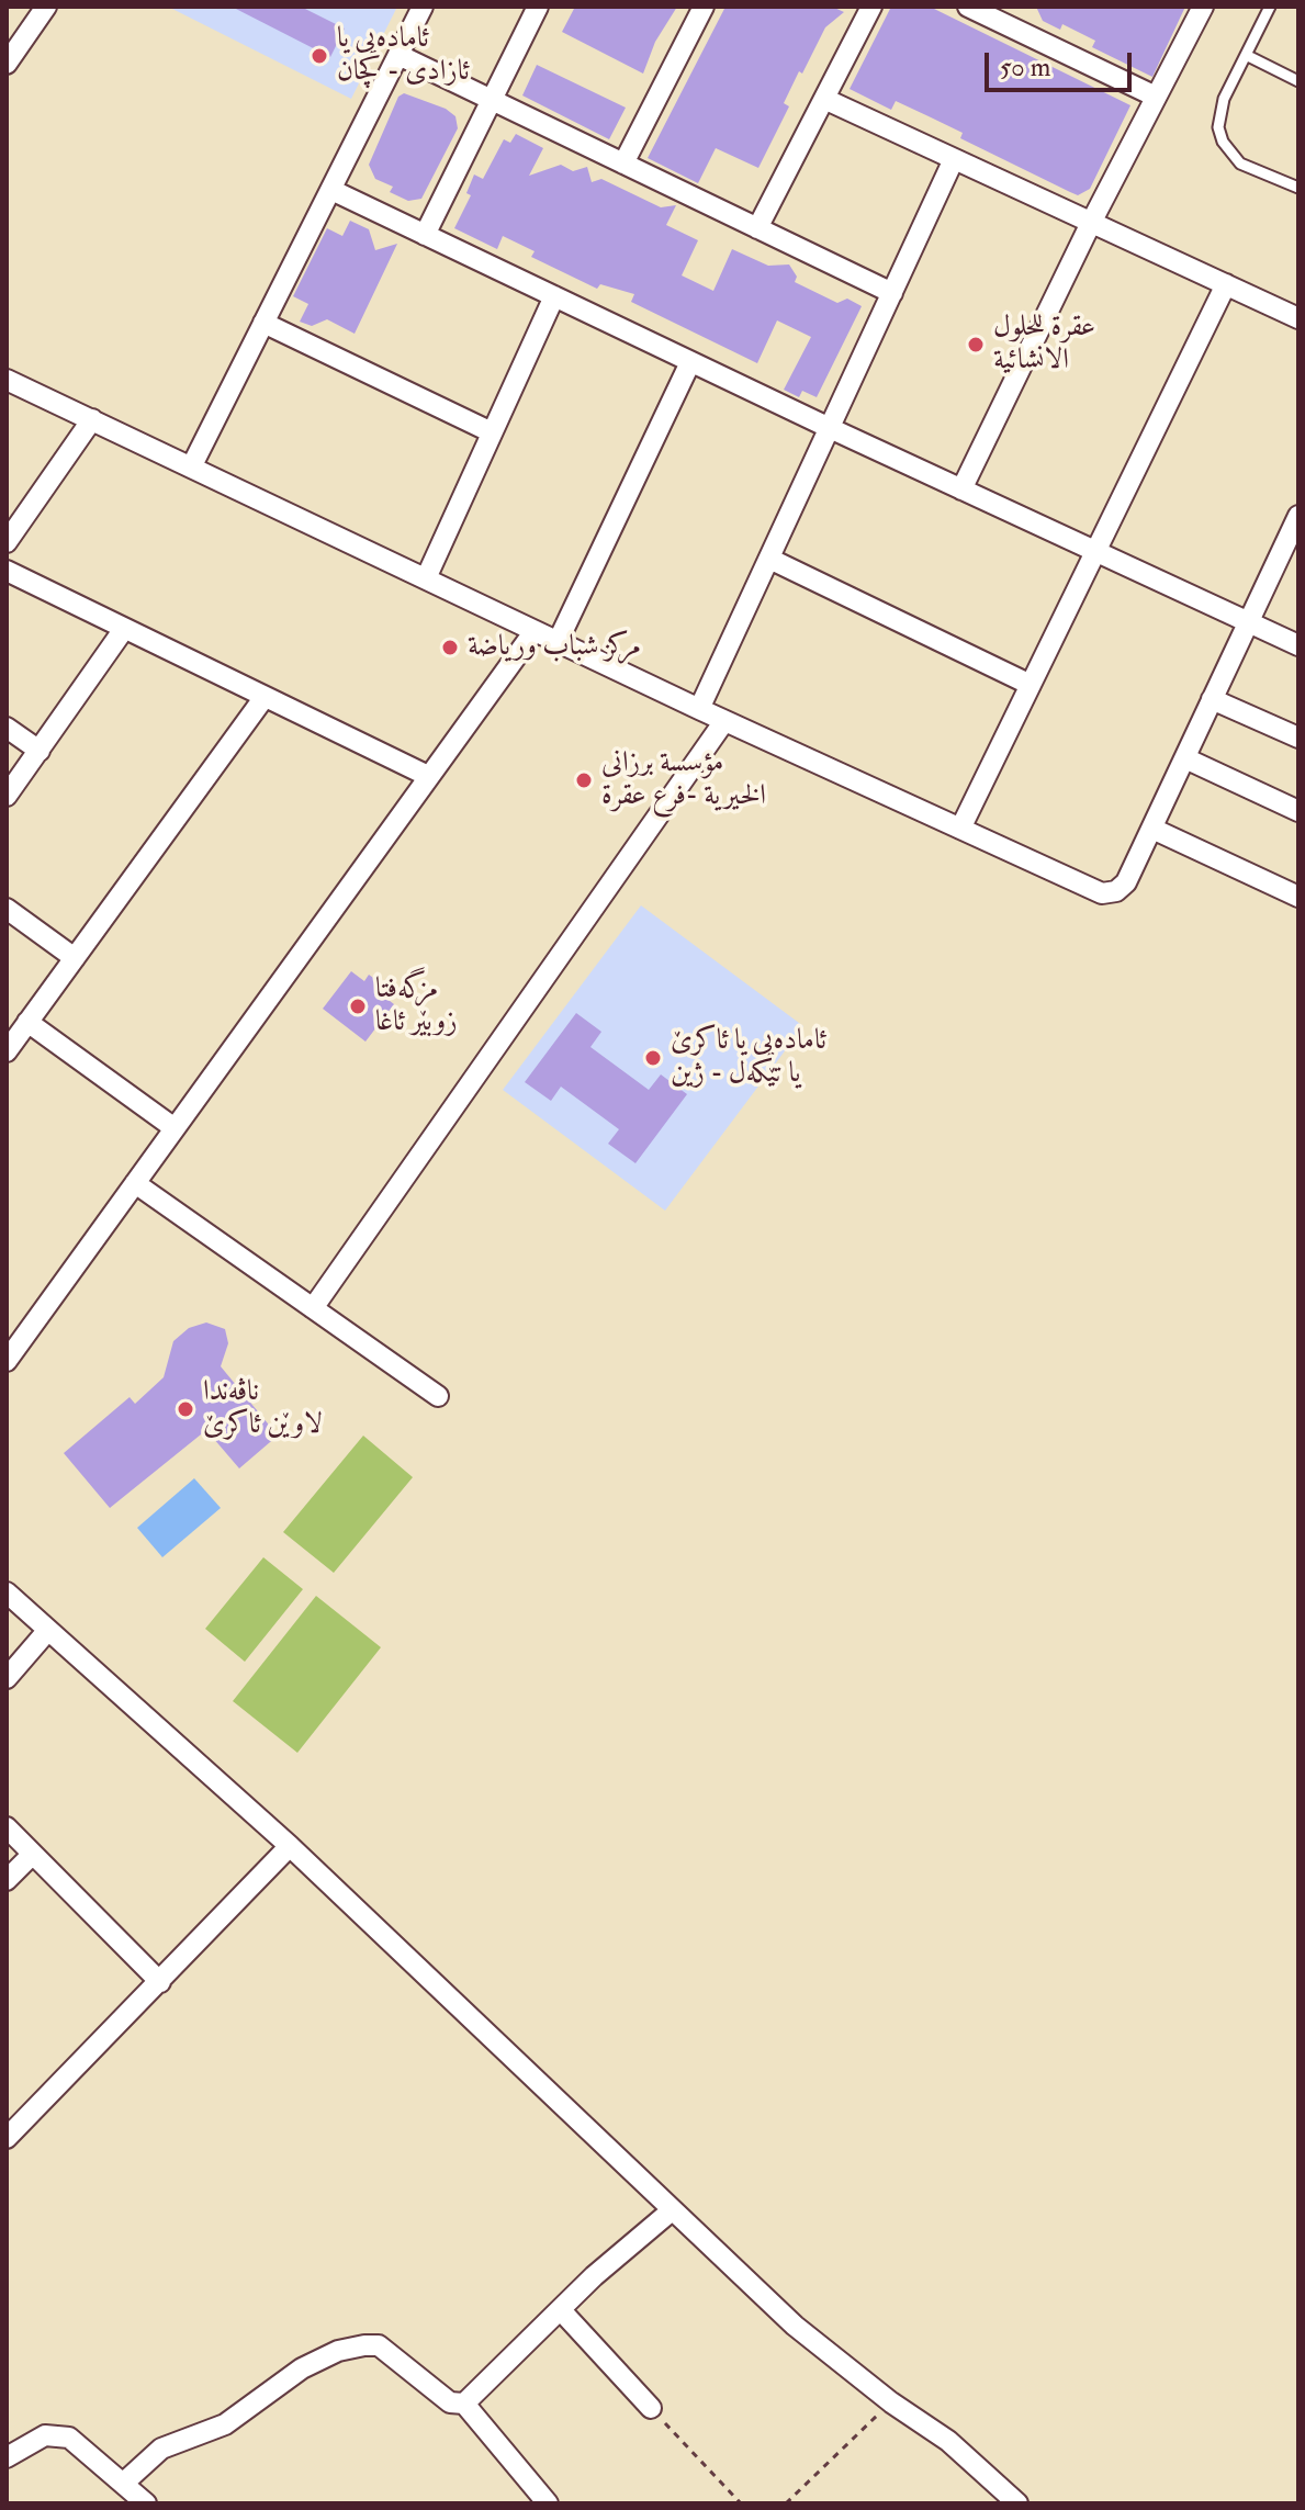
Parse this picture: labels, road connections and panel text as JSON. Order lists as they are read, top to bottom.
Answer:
{
  "places": [
    "ئامادەیی یا ئازادی - کچان",
    "عقرة للحلول الانشائیة",
    "مركز شباب ورياضة",
    "مؤسسة برزانى الخيرية -فرع عقرة",
    "مزگەفتا زوبێر ئاغا",
    "ئامادەیی یا ئاکرێ یا تێکەل - ژین",
    "ناڤەندا لاوێن ئاکرێ"
  ],
  "scale_bar": "50 m"
}
